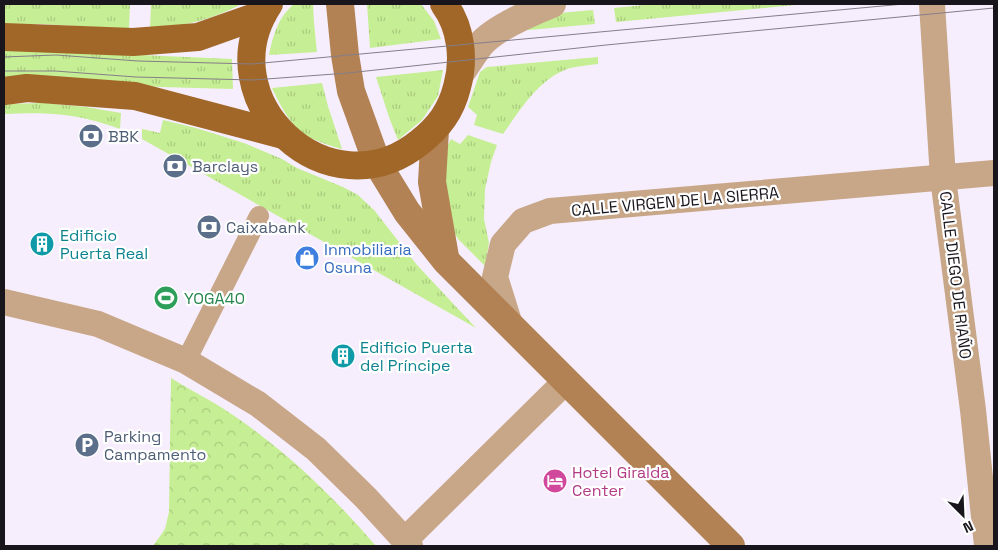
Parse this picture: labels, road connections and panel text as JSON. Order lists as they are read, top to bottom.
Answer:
{
  "streets": {
    "street": ["CALLE VIRGEN DE LA SIERRA", "CALLE DIEGO DE RIAÑO"]
  },
  "crossings": [
    ["CALLE VIRGEN DE LA SIERRA", "CALLE DIEGO DE RIAÑO"]
  ],
  "places": {
    "bank": ["BBK", "Barclays", "Caixabank"],
    "building": ["Edificio Puerta Real", "Edificio Puerta del Príncipe"],
    "shop": ["Inmobiliaria Osuna"],
    "sports": ["YOGA40"],
    "parking": ["Parking Campamento"],
    "hotel": ["Hotel Giralda Center"]
  },
  "north": "bottom right"
}
